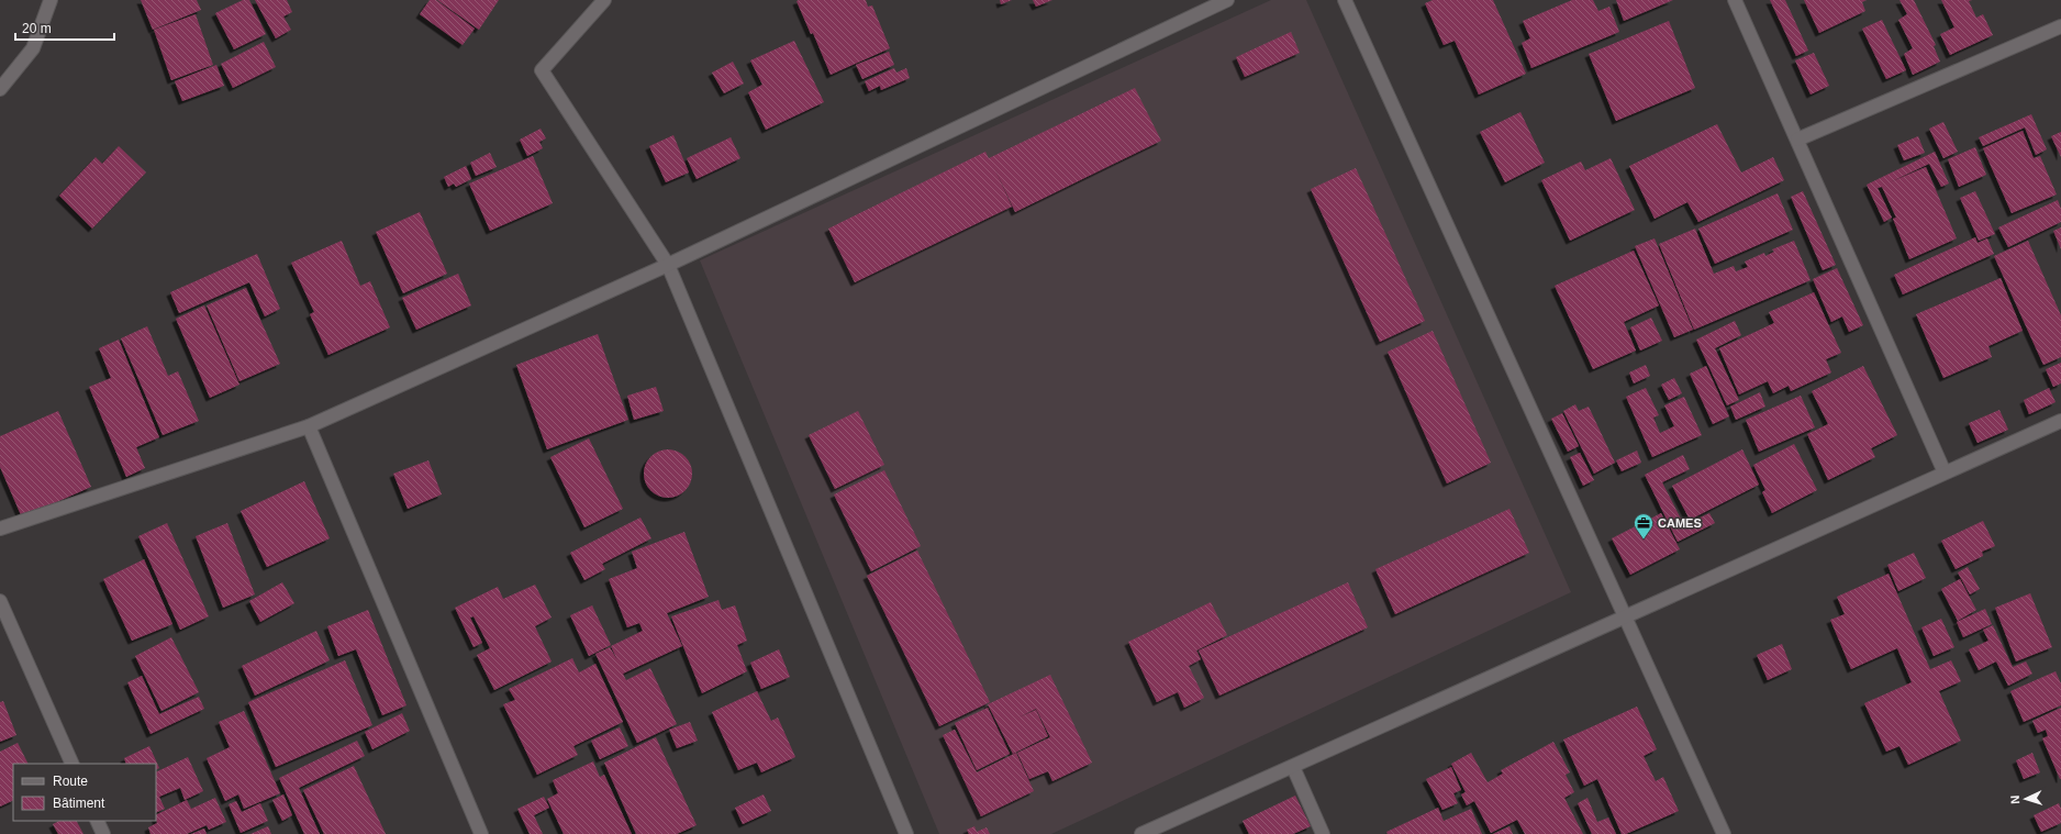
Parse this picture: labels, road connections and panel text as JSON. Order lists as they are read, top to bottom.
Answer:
{
  "places": {
    "office": ["CAMES"]
  },
  "legend": ["Route", "Bâtiment"],
  "scale_bar": "20 m",
  "north": "left"
}
